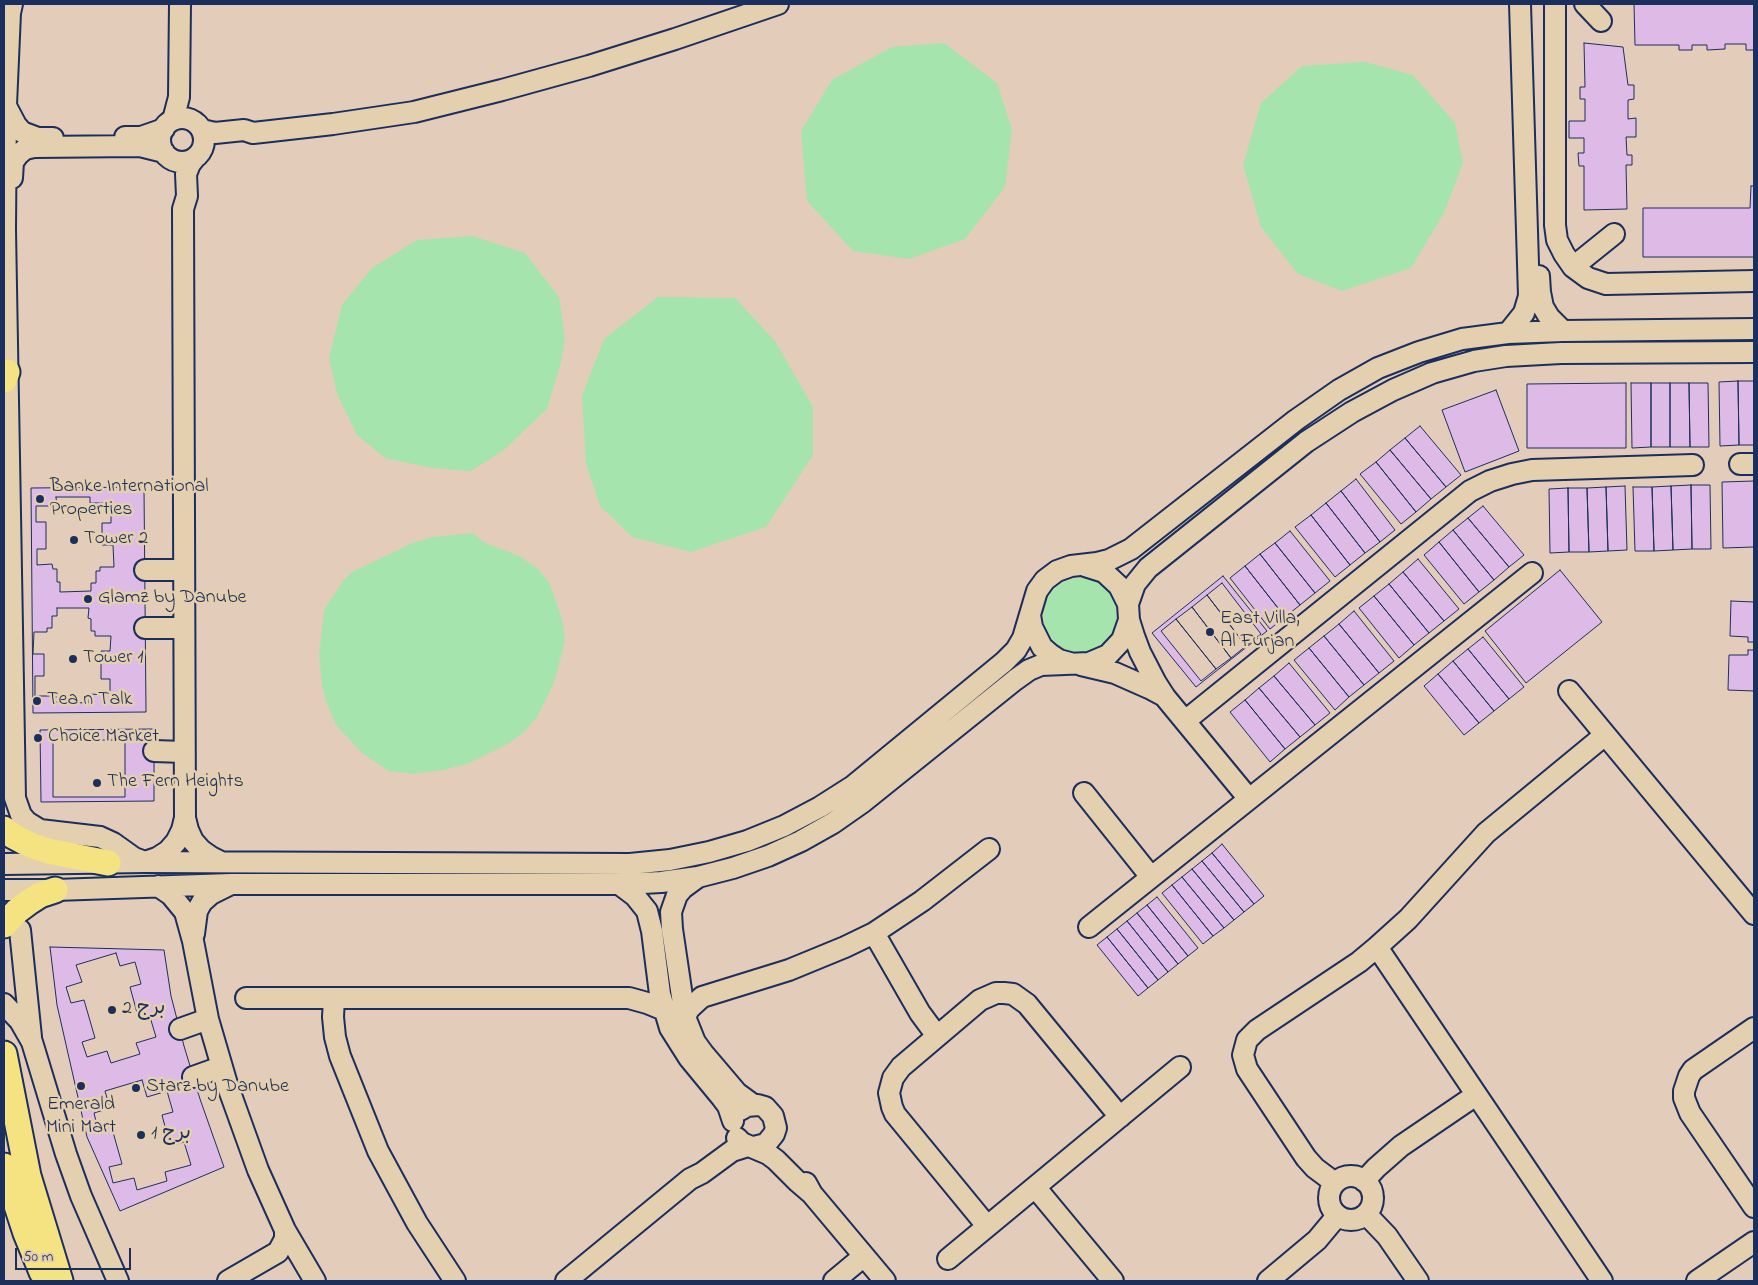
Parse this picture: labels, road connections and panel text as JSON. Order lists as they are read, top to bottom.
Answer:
{
  "places": [
    "Banke International Properties",
    "Tower 2",
    "Glamz by Danube",
    "East Villa, Al Furjan",
    "Tower 1",
    "Tea n Talk",
    "Choice Market",
    "The Fern Heights",
    "برج 2",
    "Emerald Mini Mart",
    "Starz by Danube",
    "برج 1"
  ],
  "scale_bar": "50 m"
}
